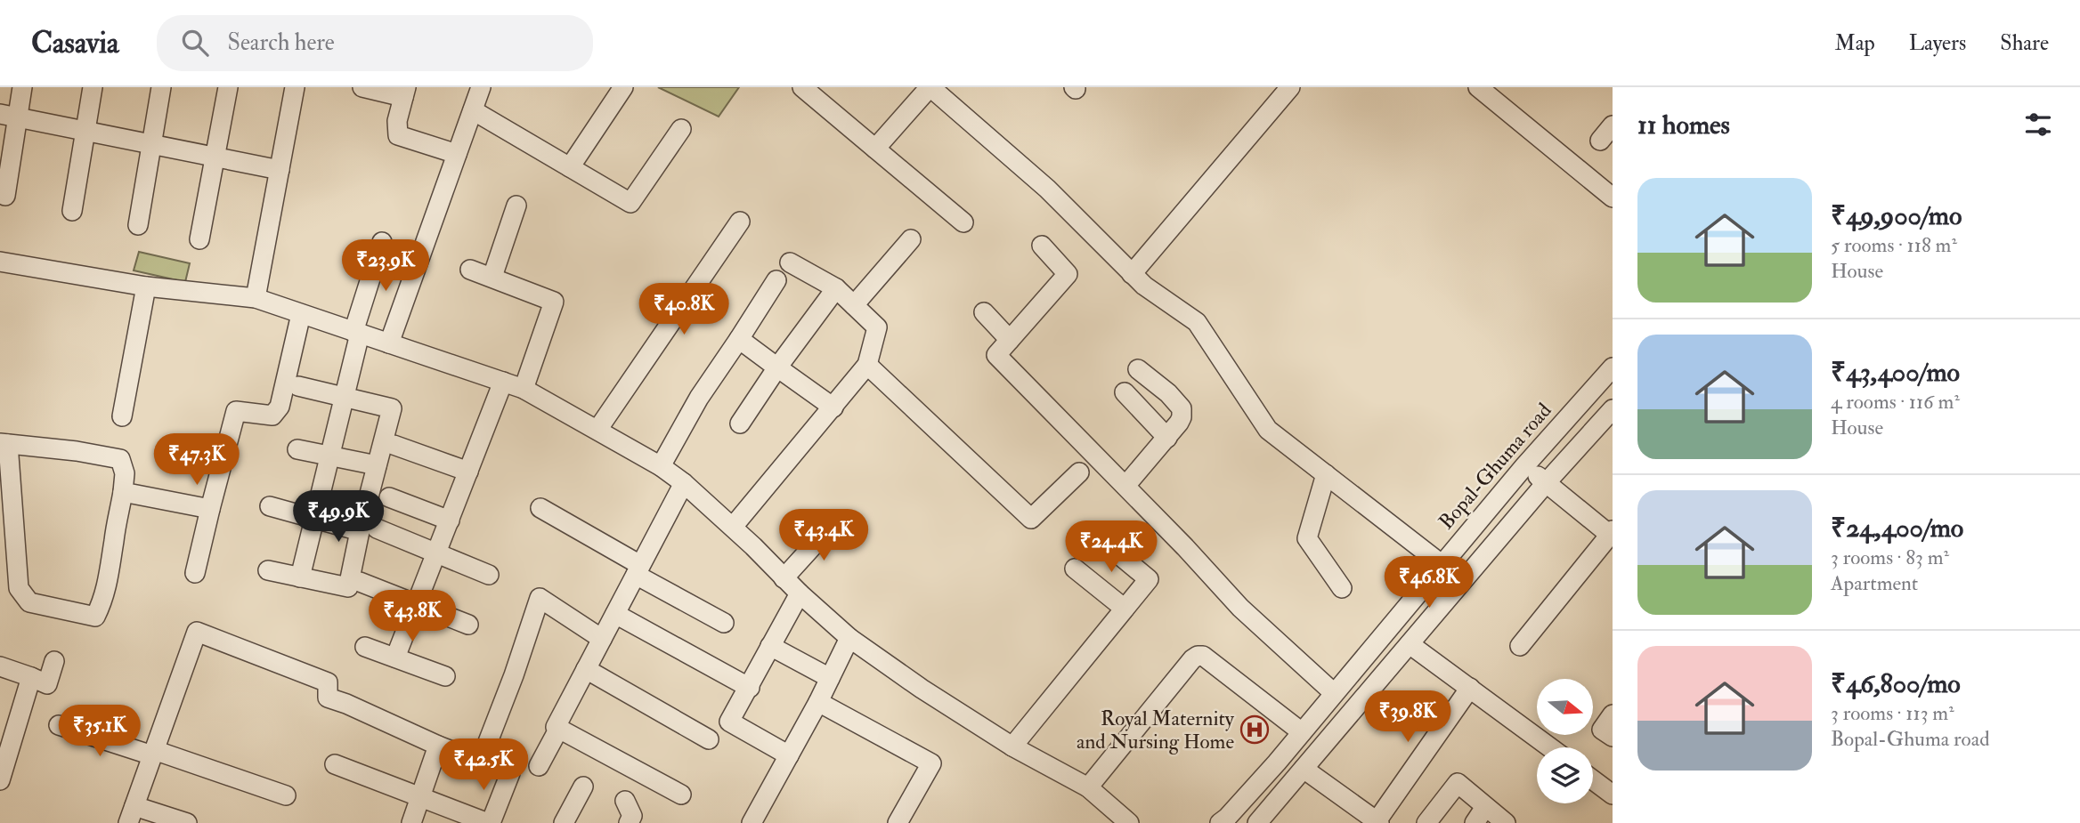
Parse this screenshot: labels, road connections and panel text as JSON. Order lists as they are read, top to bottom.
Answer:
{
  "streets": {
    "street": ["Bopal-Ghuma road"]
  },
  "places": {
    "hospital": ["Royal Maternity and Nursing Home"]
  },
  "north": "right",
  "page": {
    "header": "Casavia",
    "search": "Search here",
    "nav": ["Map", "Layers", "Share"],
    "heading": "11 homes",
    "list": [
      {
        "name": "₹49,900/mo",
        "note": "5 rooms · 118 m² · House"
      },
      {
        "name": "₹43,400/mo",
        "note": "4 rooms · 116 m² · House"
      },
      {
        "name": "₹24,400/mo",
        "note": "3 rooms · 83 m² · Apartment"
      },
      {
        "name": "₹46,800/mo",
        "note": "3 rooms · 113 m² · Bopal-Ghuma road"
      }
    ],
    "price": [
      "₹23.9K",
      "₹40.8K",
      "₹47.3K",
      "₹49.9K",
      "₹43.4K",
      "₹24.4K",
      "₹46.8K",
      "₹43.8K",
      "₹39.8K",
      "₹35.1K",
      "₹42.5K"
    ]
  }
}
